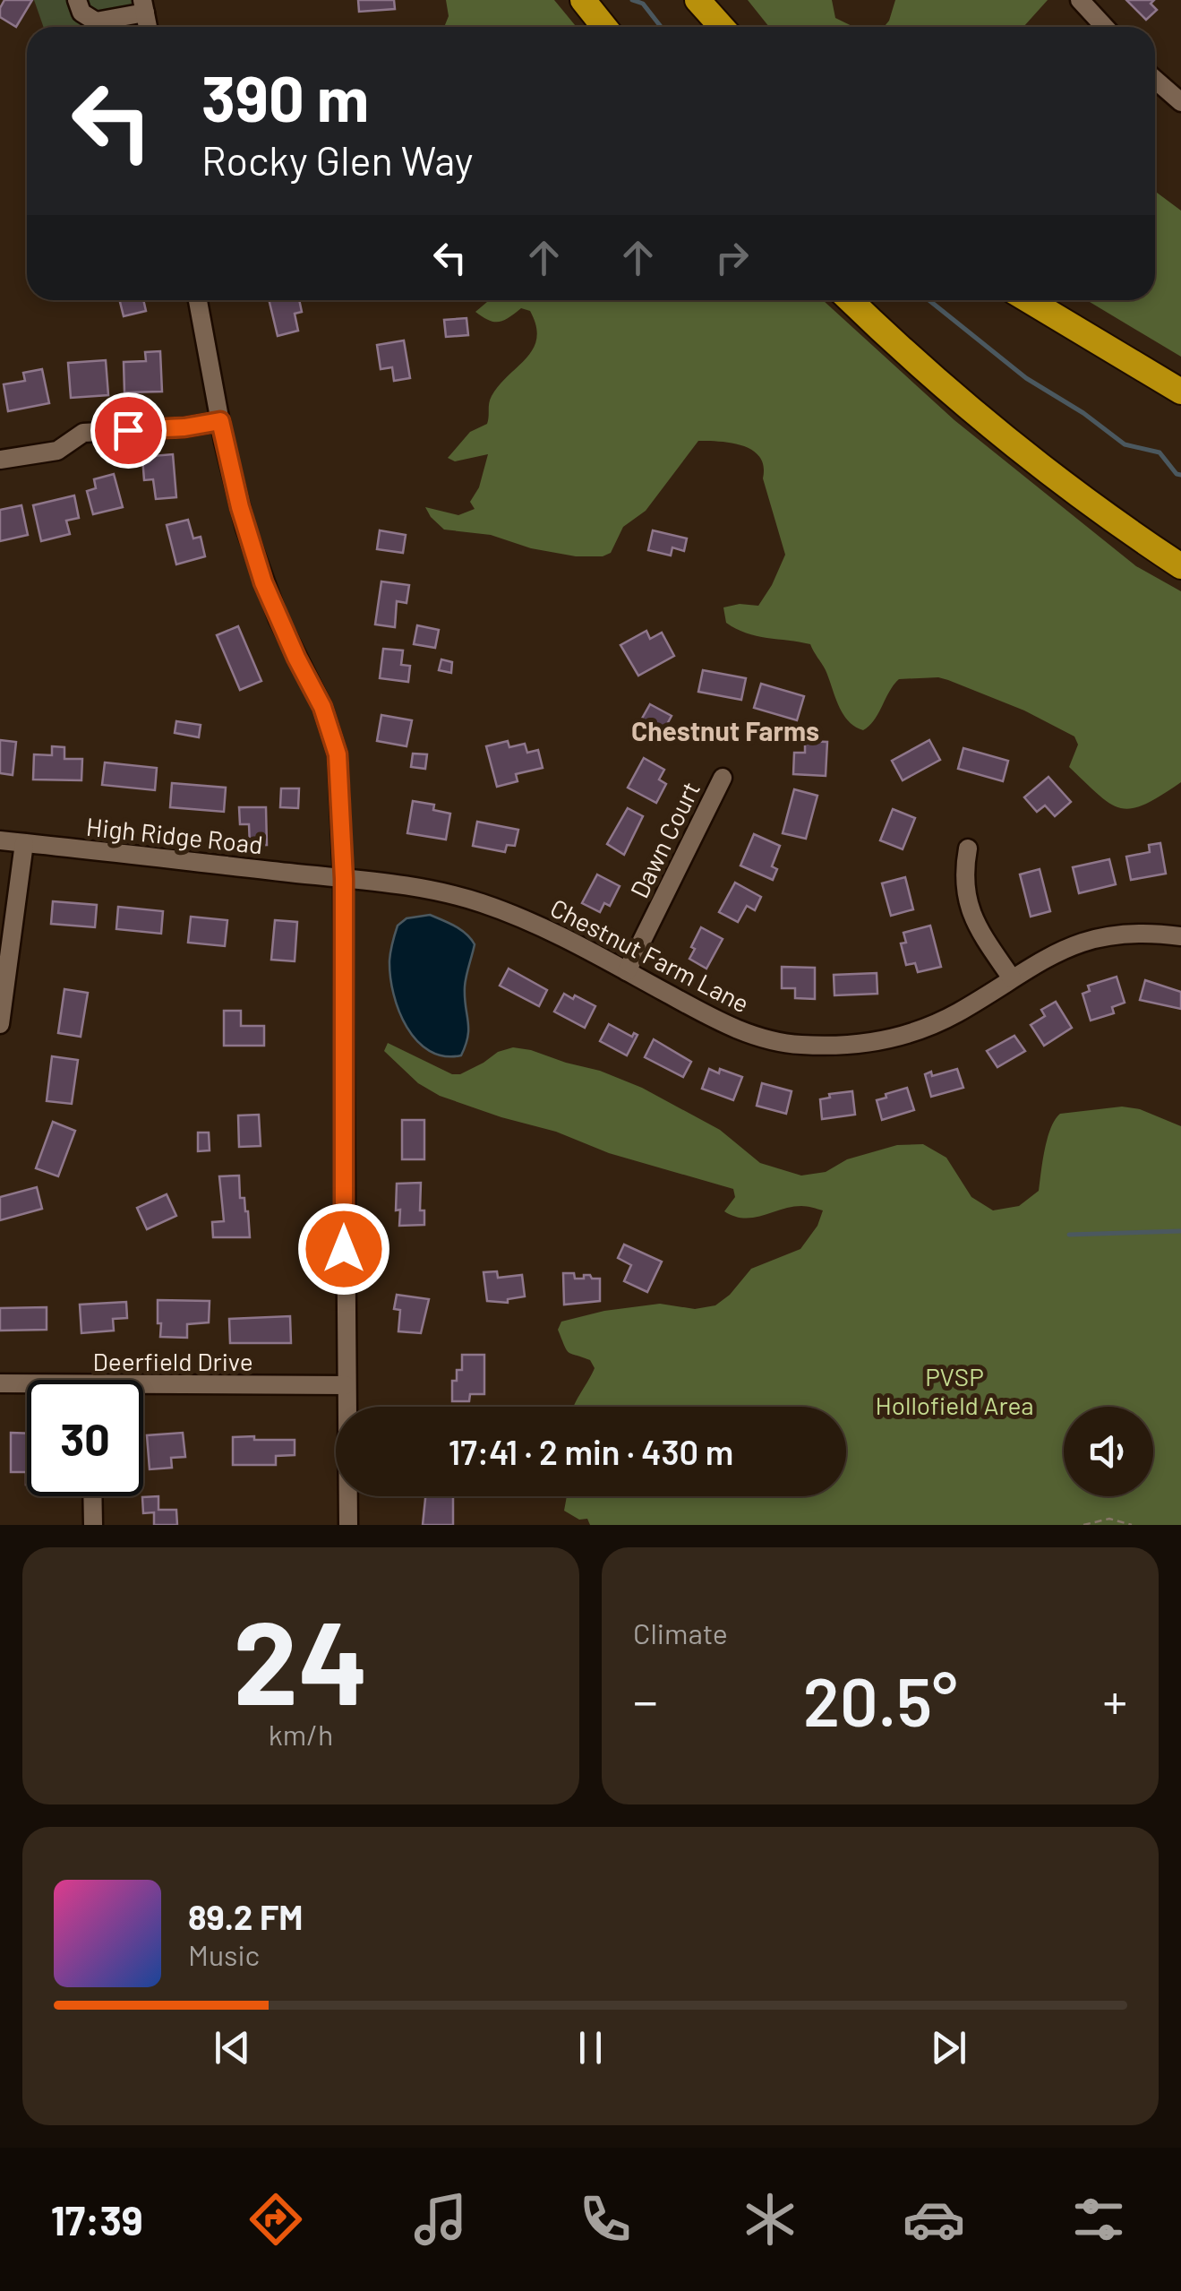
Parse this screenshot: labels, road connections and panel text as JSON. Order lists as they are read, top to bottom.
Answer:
{
  "streets": {
    "street": [
      "High Ridge Road",
      "Dawn Court",
      "Chestnut Farm Lane",
      "Deerfield Drive"
    ]
  },
  "crossings": [
    ["High Ridge Road", "Chestnut Farm Lane"],
    ["Dawn Court", "Chestnut Farm Lane"]
  ],
  "districts": ["Chestnut Farms"],
  "parks": ["PVSP Hollofield Area"],
  "page": {
    "turn": ["390 m", "Rocky Glen Way"],
    "limit": "30",
    "trip": "17:41 · 2 min · 430 m",
    "tile": [
      ["24", "km/h"],
      "Climate"
    ],
    "heat": ["−", "20.5°", "+"],
    "song": ["89.2 FM", "Music"],
    "tabs": "17:39"
  }
}
